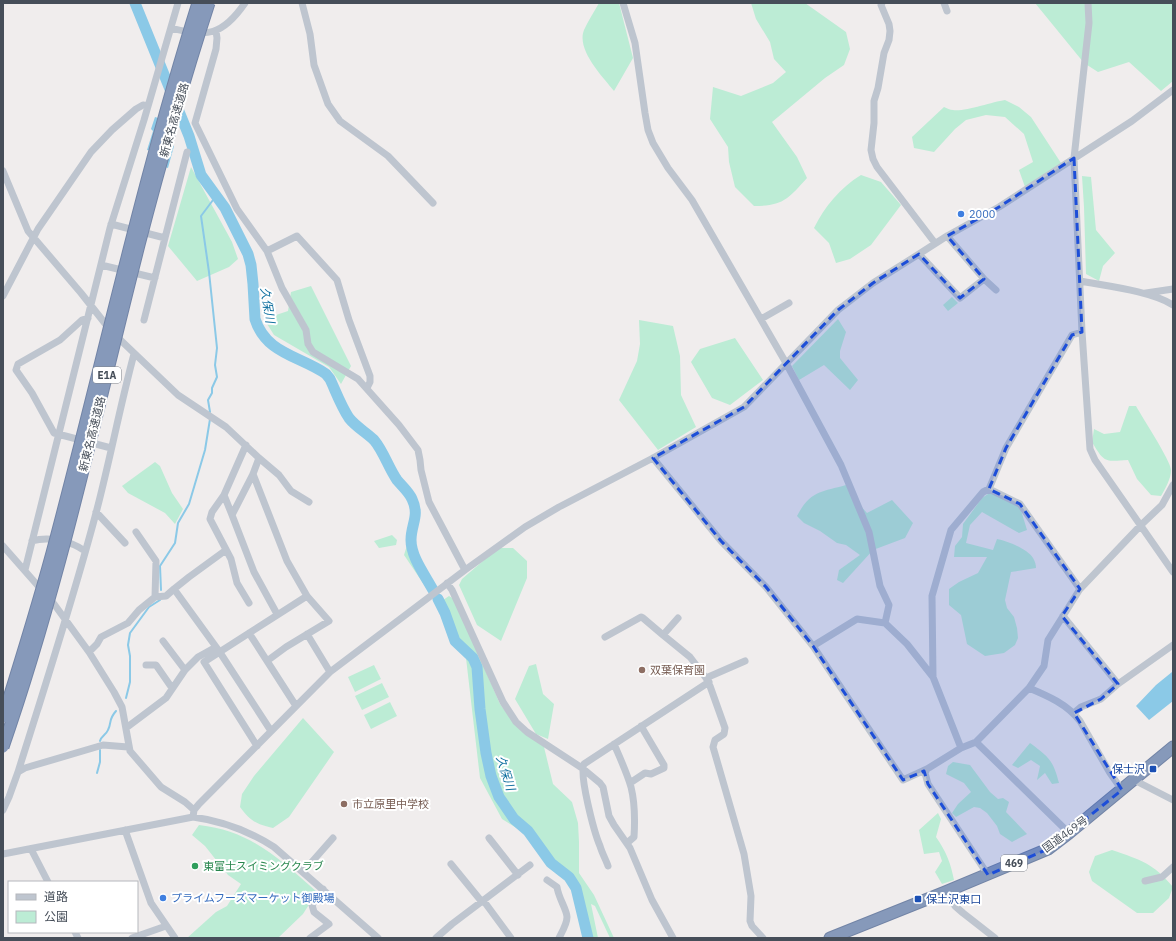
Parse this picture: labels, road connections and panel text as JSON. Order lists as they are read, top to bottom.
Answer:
{
  "streets": {
    "highway": [
      "新東名高速道路",
      "E1A",
      "国道469号",
      "469"
    ]
  },
  "water": ["久保川"],
  "places": {
    "other": [
      "2000",
      "双葉保育園",
      "市立原里中学校",
      "東富士スイミングクラブ",
      "プライムフーズマーケット御殿場"
    ],
    "transit": ["保士沢", "保土沢東口"]
  },
  "legend": ["道路", "公園"]
}
